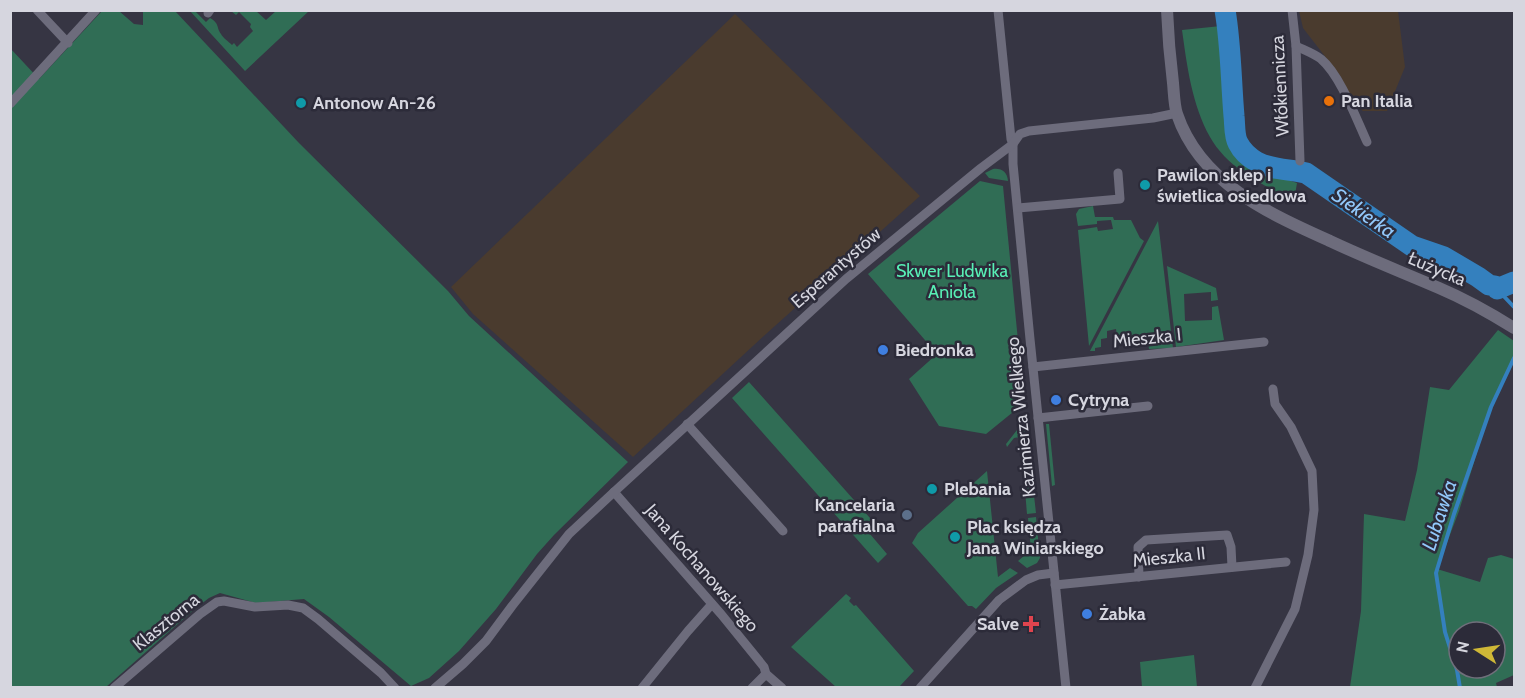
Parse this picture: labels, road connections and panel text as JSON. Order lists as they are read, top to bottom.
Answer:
{
  "streets": {
    "street": [
      "Włókiennicza",
      "Esperantystów",
      "Łużycka",
      "Mieszka I",
      "Kazimierza Wielkiego",
      "Mieszka II",
      "Jana Kochanowskiego",
      "Klasztorna"
    ]
  },
  "crossings": [
    ["Esperantystów", "Łużycka"],
    ["Esperantystów", "Kazimierza Wielkiego"],
    ["Esperantystów", "Jana Kochanowskiego"],
    ["Mieszka I", "Kazimierza Wielkiego"],
    ["Kazimierza Wielkiego", "Mieszka II"]
  ],
  "water": ["Siekierka", "Lubawka"],
  "parks": ["Skwer Ludwika Anioła"],
  "places": {
    "other": [
      "Pan Italia",
      "Antonow An-26",
      "Pawilon sklep i świetlica osiedlowa",
      "Biedronka",
      "Cytryna",
      "Plebania",
      "Kancelaria parafialna",
      "Plac księdza Jana Winiarskiego",
      "Żabka"
    ],
    "health": ["Salve"]
  },
  "north": "left"
}
